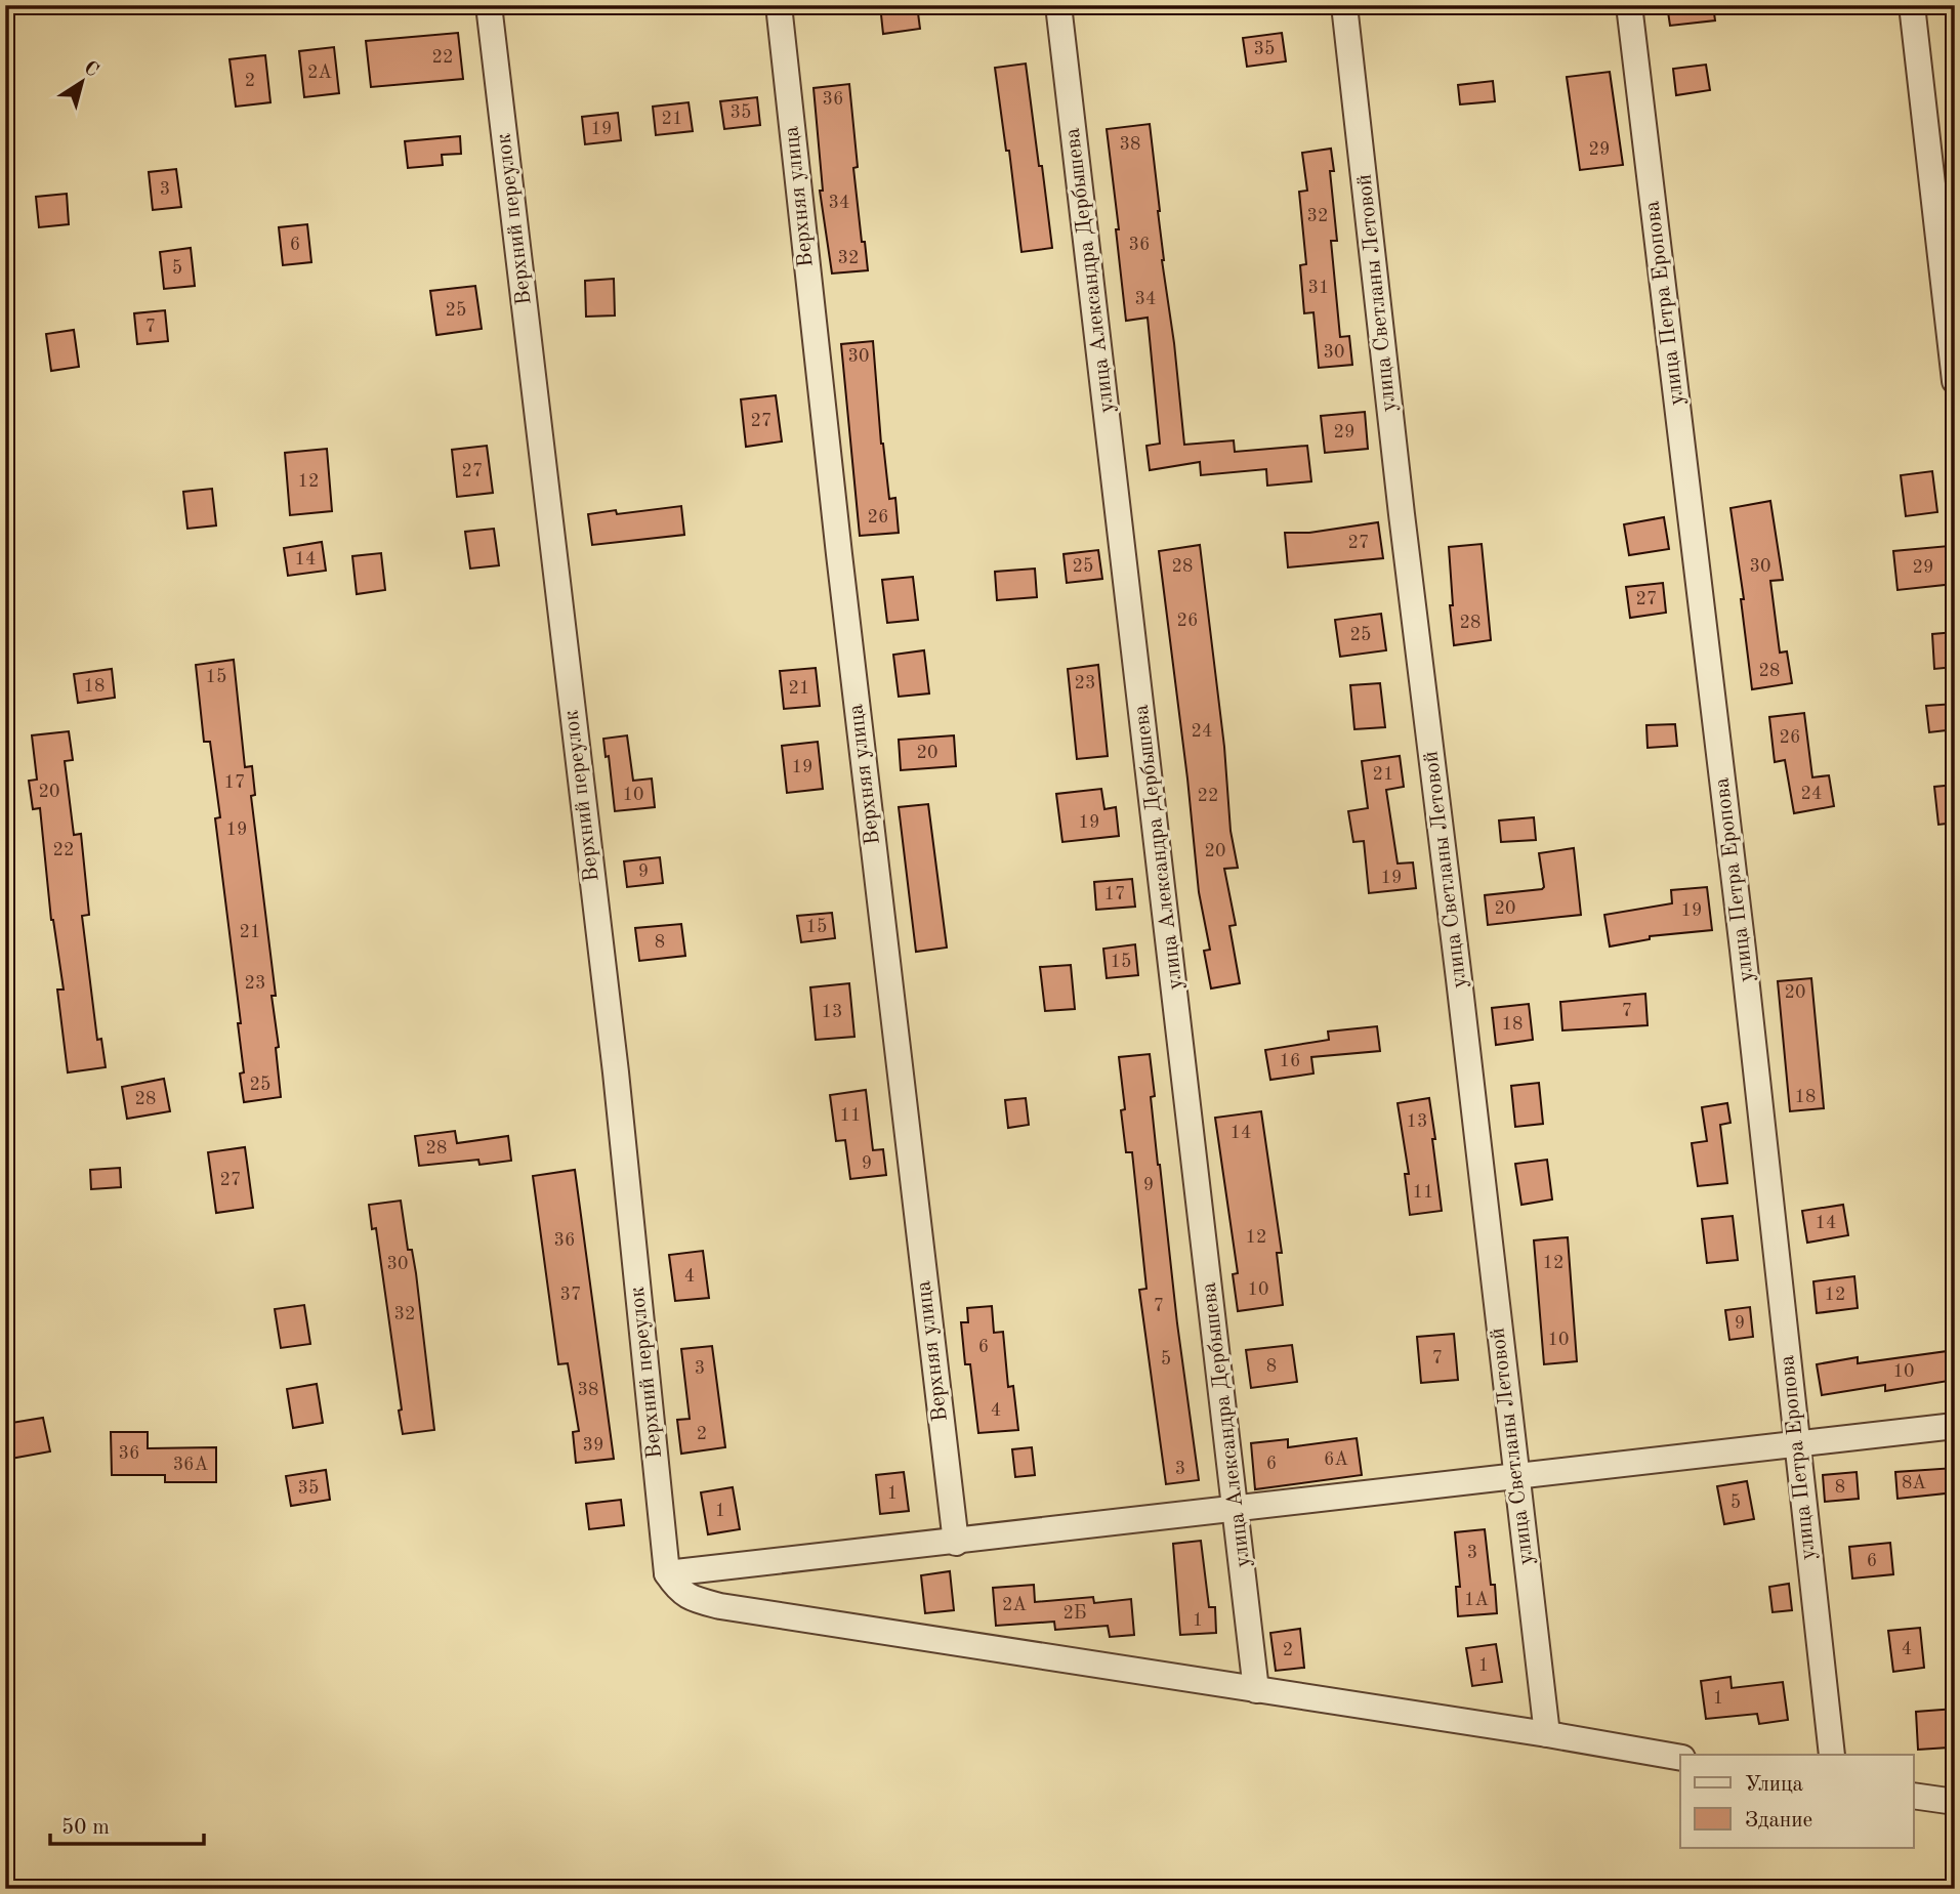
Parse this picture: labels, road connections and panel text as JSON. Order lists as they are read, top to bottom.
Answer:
{
  "streets": {
    "street": [
      "Верхняя улица",
      "Верхний переулок",
      "улица Александра Дербышева",
      "улица Светланы Летовой",
      "улица Петра Еропова"
    ]
  },
  "house_numbers": [
    "35",
    "22",
    "2А",
    "2",
    "36",
    "35",
    "21",
    "19",
    "38",
    "29",
    "3",
    "34",
    "32",
    "6",
    "36",
    "32",
    "5",
    "31",
    "34",
    "25",
    "7",
    "30",
    "30",
    "27",
    "29",
    "27",
    "12",
    "26",
    "27",
    "14",
    "25",
    "28",
    "30",
    "29",
    "27",
    "26",
    "28",
    "25",
    "28",
    "15",
    "23",
    "18",
    "21",
    "24",
    "26",
    "20",
    "19",
    "21",
    "17",
    "20",
    "24",
    "10",
    "22",
    "19",
    "19",
    "22",
    "20",
    "9",
    "19",
    "17",
    "20",
    "19",
    "15",
    "21",
    "8",
    "15",
    "23",
    "20",
    "7",
    "13",
    "18",
    "16",
    "25",
    "18",
    "28",
    "11",
    "13",
    "14",
    "28",
    "9",
    "27",
    "9",
    "11",
    "14",
    "12",
    "36",
    "12",
    "30",
    "4",
    "10",
    "37",
    "12",
    "7",
    "32",
    "9",
    "10",
    "6",
    "7",
    "5",
    "8",
    "3",
    "10",
    "38",
    "4",
    "2",
    "39",
    "36",
    "6А",
    "6",
    "36А",
    "3",
    "8А",
    "8",
    "35",
    "1",
    "5",
    "1",
    "3",
    "6",
    "1А",
    "2А",
    "2Б",
    "1",
    "4",
    "2",
    "1",
    "1"
  ],
  "legend": ["Улица", "Здание"],
  "scale_bar": "50 m",
  "north": "top right"
}
